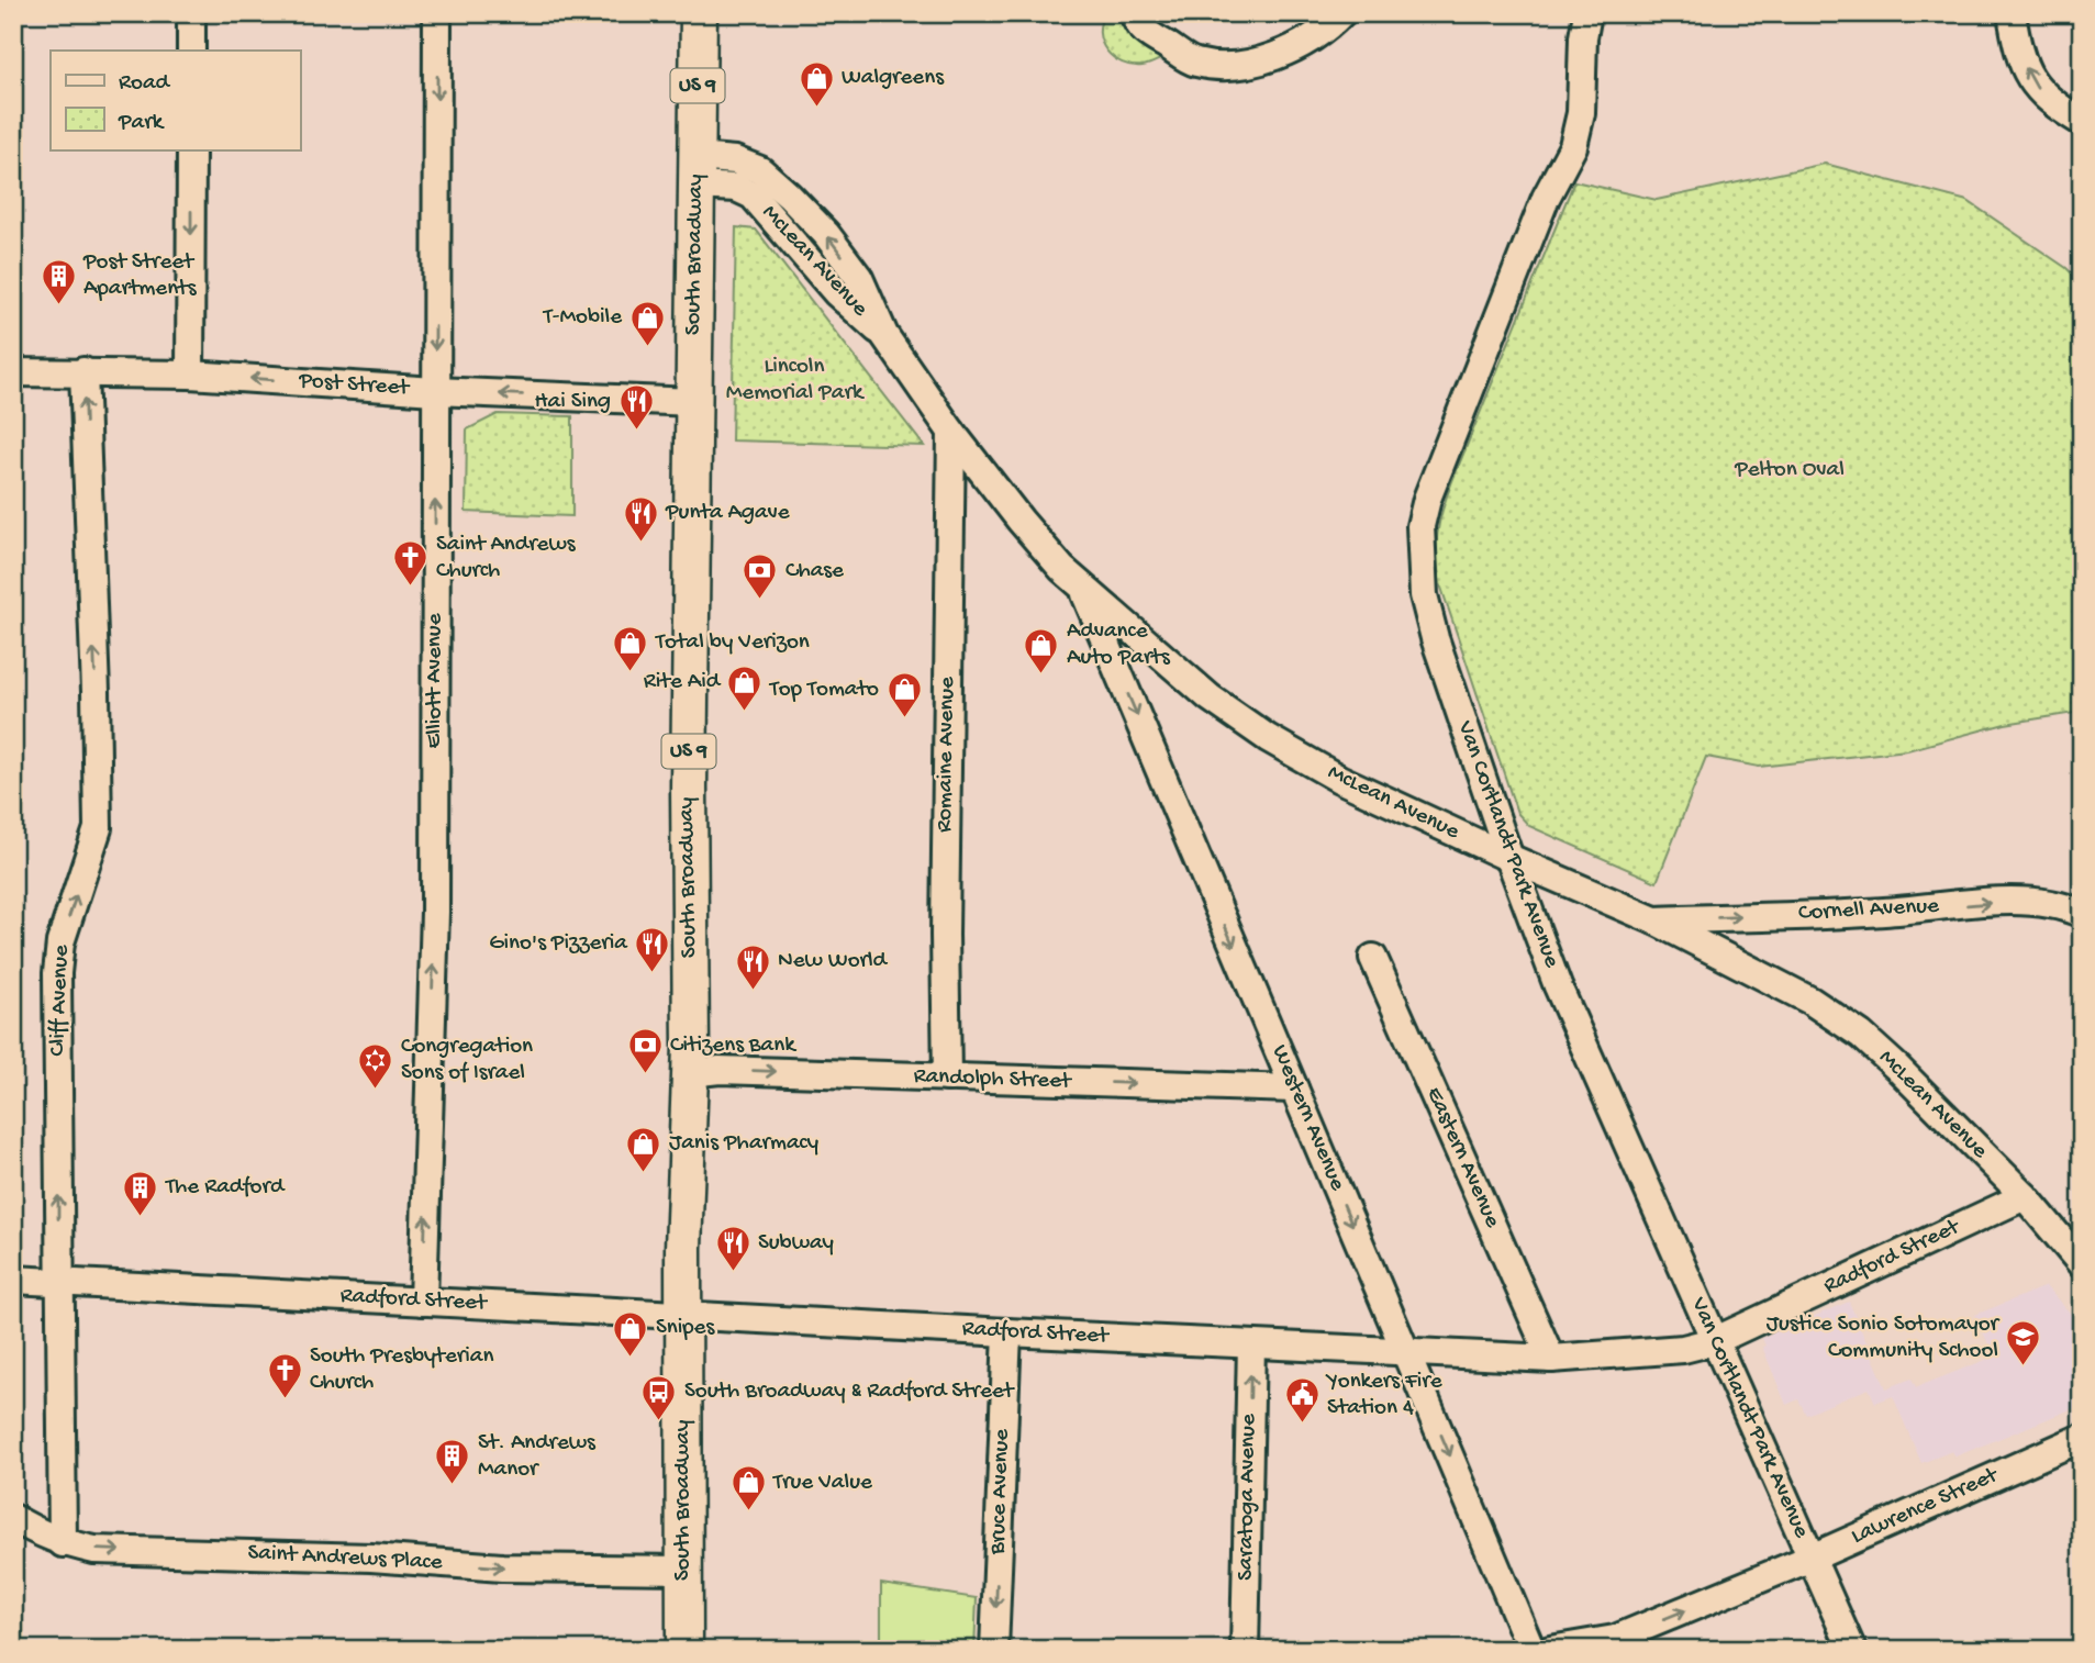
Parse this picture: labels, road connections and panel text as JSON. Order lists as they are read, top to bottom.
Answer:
{
  "streets": {
    "main road": ["US 9", "South Broadway"],
    "street": [
      "McLean Avenue",
      "Post Street",
      "Elliott Avenue",
      "Romaine Avenue",
      "Van Cortlandt Park Avenue",
      "Cornell Avenue",
      "Cliff Avenue",
      "Randolph Street",
      "Western Avenue",
      "Eastern Avenue",
      "Radford Street",
      "Bruce Avenue",
      "Saratoga Avenue",
      "Lawrence Street",
      "Saint Andrews Place"
    ]
  },
  "crossings": [
    ["South Broadway", "McLean Avenue"],
    ["South Broadway", "Post Street"],
    ["South Broadway", "Randolph Street"],
    ["South Broadway", "Radford Street"],
    ["South Broadway", "Saint Andrews Place"],
    ["McLean Avenue", "Romaine Avenue"],
    ["McLean Avenue", "Van Cortlandt Park Avenue"],
    ["McLean Avenue", "Cornell Avenue"],
    ["McLean Avenue", "Western Avenue"],
    ["McLean Avenue", "Radford Street"],
    ["Post Street", "Elliott Avenue"],
    ["Post Street", "Cliff Avenue"],
    ["Elliott Avenue", "Radford Street"],
    ["Romaine Avenue", "Randolph Street"],
    ["Van Cortlandt Park Avenue", "Radford Street"],
    ["Van Cortlandt Park Avenue", "Lawrence Street"],
    ["Cliff Avenue", "Radford Street"],
    ["Cliff Avenue", "Saint Andrews Place"],
    ["Randolph Street", "Western Avenue"],
    ["Western Avenue", "Radford Street"],
    ["Eastern Avenue", "Radford Street"],
    ["Radford Street", "Bruce Avenue"],
    ["Radford Street", "Saratoga Avenue"]
  ],
  "one_way": [
    "Post Street",
    "Cornell Avenue",
    "Cliff Avenue",
    "Randolph Street",
    "Western Avenue",
    "Bruce Avenue",
    "Saratoga Avenue",
    "Lawrence Street",
    "Saint Andrews Place"
  ],
  "parks": ["Lincoln Memorial Park", "Pelton Oval"],
  "places": {
    "shop": [
      "Walgreens",
      "T-Mobile",
      "Total by Verizon",
      "Advance Auto Parts",
      "Rite Aid",
      "Top Tomato",
      "Janis Pharmacy",
      "Snipes",
      "True Value"
    ],
    "building": ["Post Street Apartments", "The Radford", "St. Andrews Manor"],
    "restaurant": [
      "Hai Sing",
      "Punta Agave",
      "Gino's Pizzeria",
      "New World",
      "Subway"
    ],
    "church": ["Saint Andrews Church", "South Presbyterian Church"],
    "bank": ["Chase", "Citizens Bank"],
    "synagogue": ["Congregation Sons of Israel"],
    "school or university": ["Justice Sonio Sotomayor Community School"],
    "bus stop": ["South Broadway & Radford Street"],
    "public building": ["Yonkers Fire Station 4"]
  },
  "legend": ["Road", "Park"]
}
